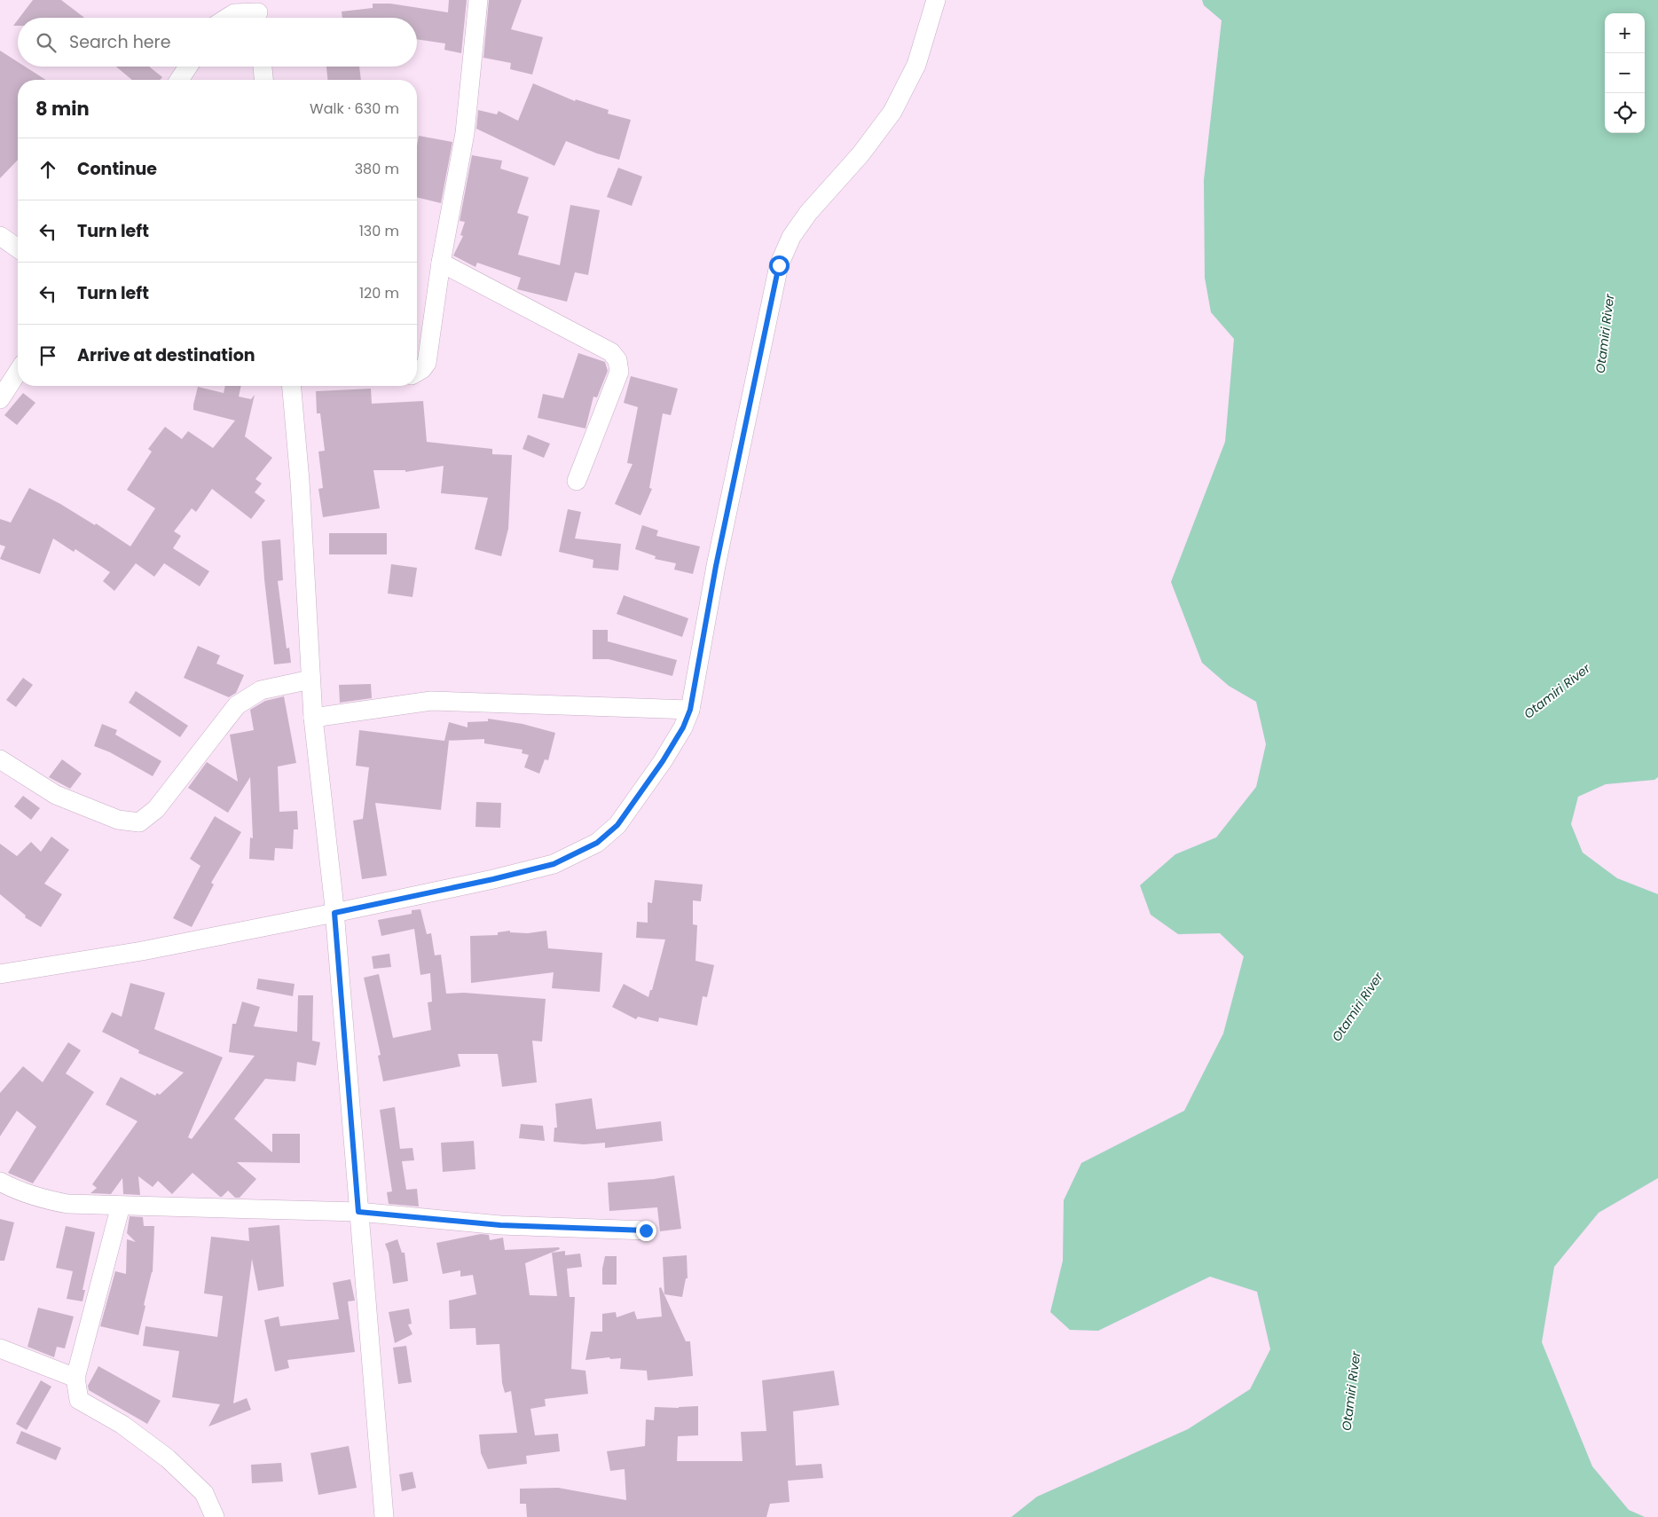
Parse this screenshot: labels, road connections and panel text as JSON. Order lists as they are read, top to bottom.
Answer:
{
  "water": ["Otamiri River"],
  "page": {
    "map_buttons": ["+", "−"],
    "search": "Search here",
    "heading": ["8 min", "Walk · 630 m"],
    "list": [
      ["Continue", "380 m"],
      ["Turn left", "130 m"],
      ["Turn left", "120 m"],
      "Arrive at destination"
    ]
  }
}
